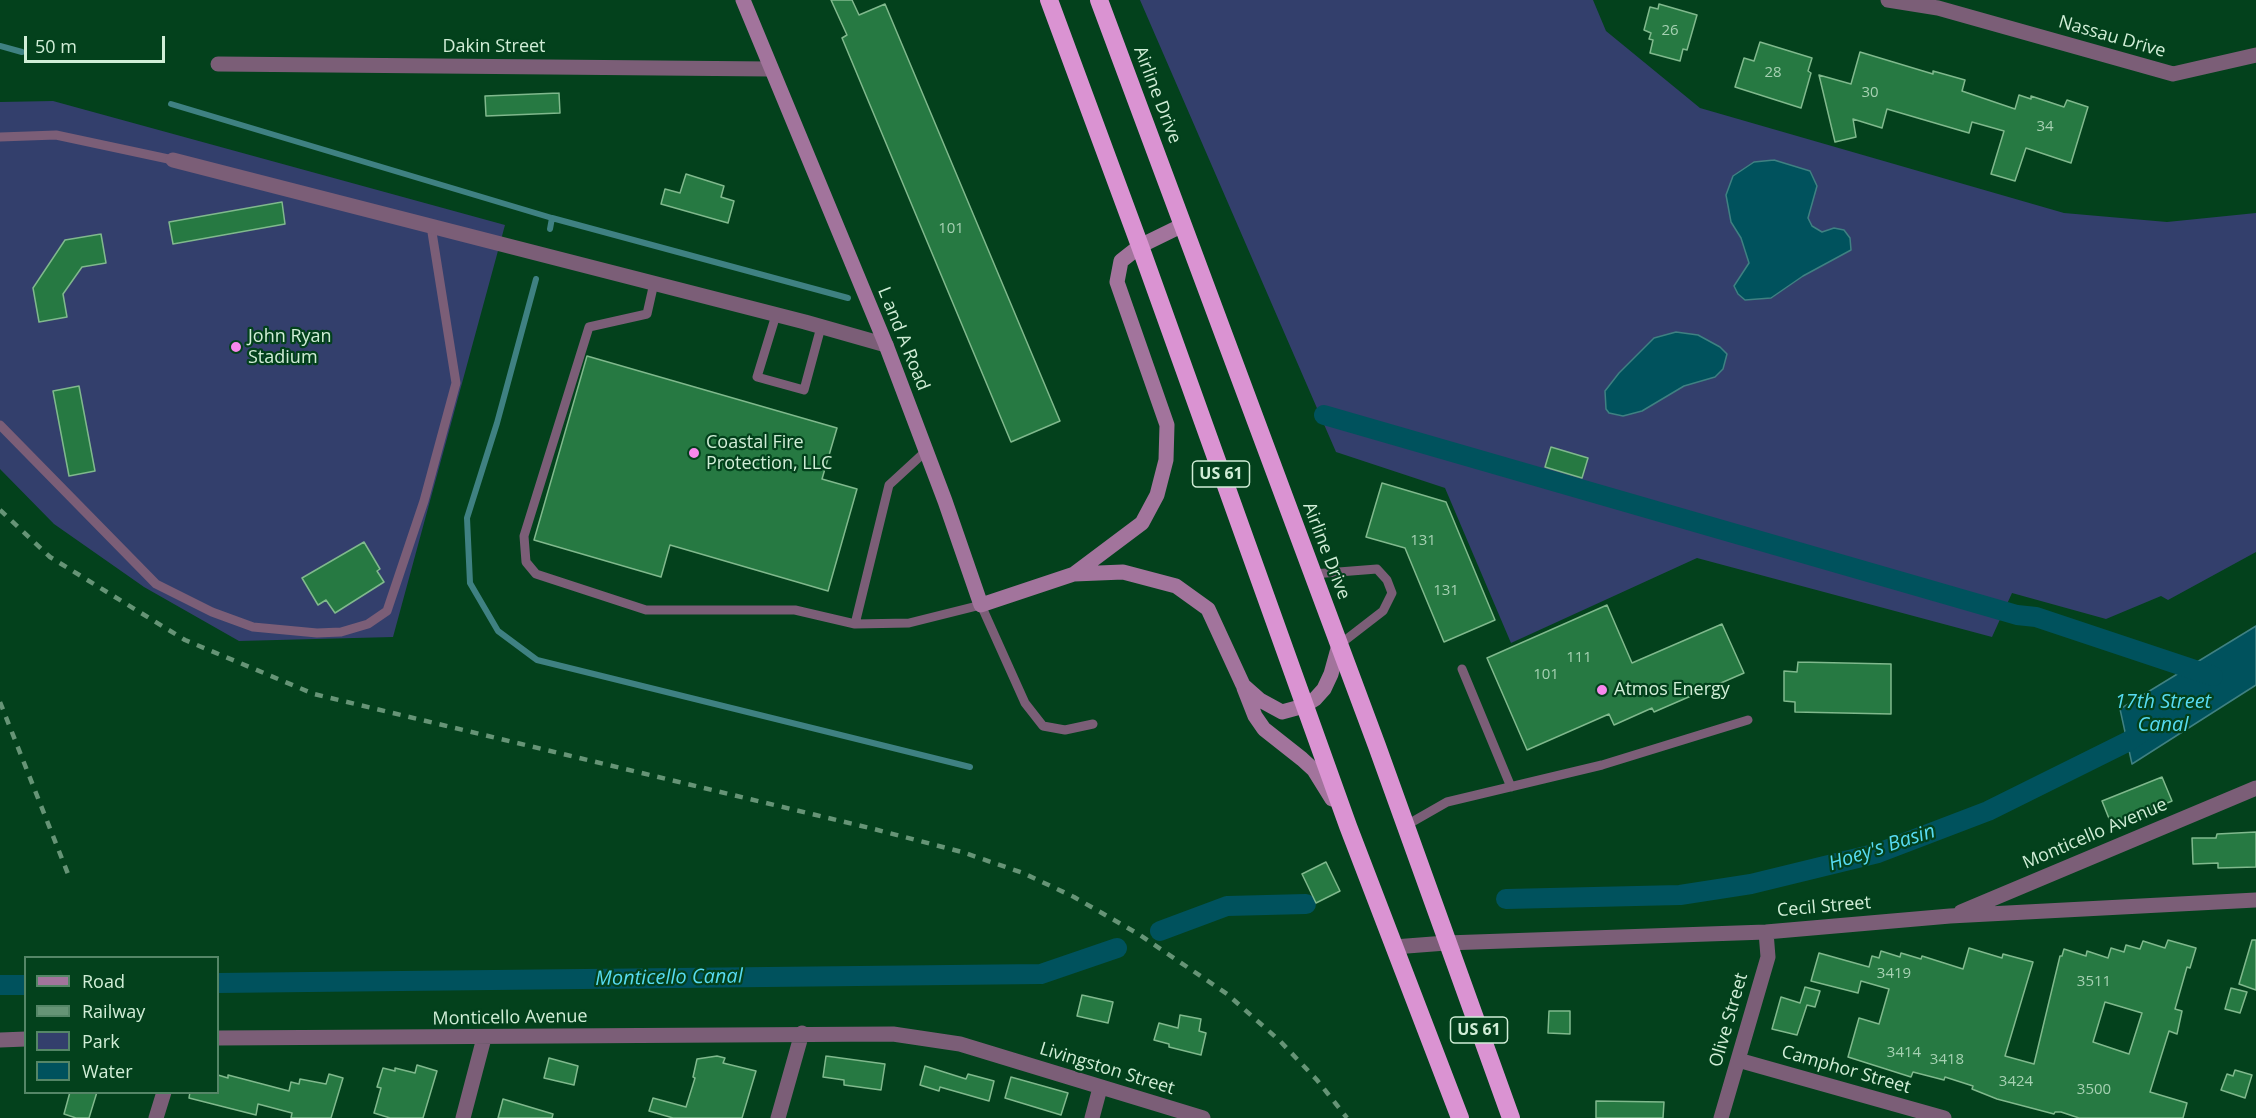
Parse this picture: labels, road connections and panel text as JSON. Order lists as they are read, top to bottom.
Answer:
{
  "streets": {
    "highway": ["Airline Drive", "US 61"],
    "street": [
      "Nassau Drive",
      "Dakin Street",
      "L and A Road",
      "Monticello Avenue",
      "Cecil Street",
      "Olive Street",
      "Livingston Street",
      "Camphor Street"
    ]
  },
  "crossings": [
    ["Dakin Street", "L and A Road"],
    ["Airline Drive", "Cecil Street"],
    ["US 61", "Cecil Street"],
    ["Monticello Avenue", "Cecil Street"],
    ["Monticello Avenue", "Livingston Street"],
    ["Cecil Street", "Olive Street"],
    ["Olive Street", "Camphor Street"]
  ],
  "water": ["17th Street Canal", "Hoey's Basin", "Monticello Canal"],
  "places": ["John Ryan Stadium", "Coastal Fire Protection, LLC", "Atmos Energy"],
  "house_numbers": [
    "26",
    "28",
    "30",
    "34",
    "101",
    "131",
    "131",
    "111",
    "101",
    "3419",
    "3511",
    "3414",
    "3418",
    "3424",
    "3500"
  ],
  "legend": [
    "Road",
    "Railway",
    "Park",
    "Water"
  ],
  "scale_bar": "50 m"
}
